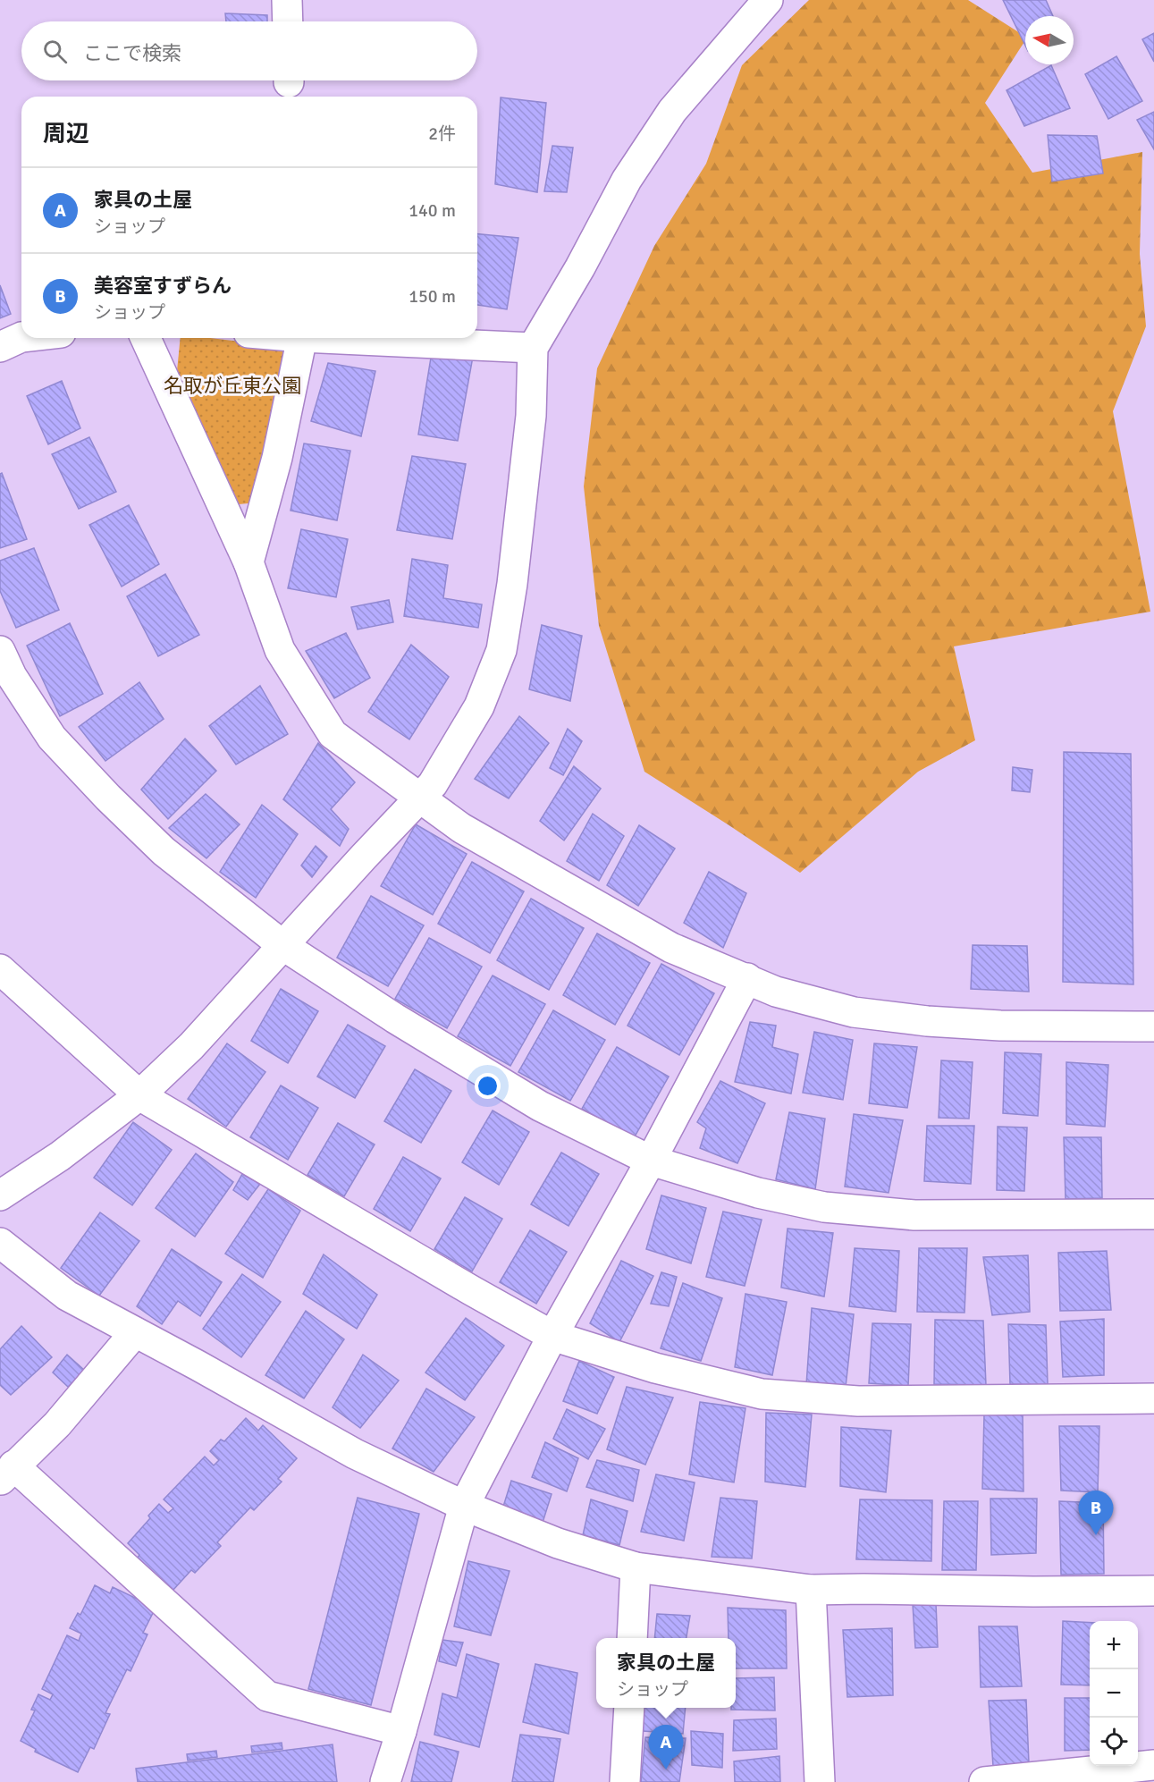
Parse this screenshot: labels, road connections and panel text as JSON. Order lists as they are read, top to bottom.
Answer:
{
  "parks": ["名取が丘東公園"],
  "north": "left",
  "page": {
    "search": "ここで検索",
    "heading": ["周辺", "2件"],
    "list": [
      {
        "mark": "A",
        "name": "家具の土屋",
        "note": "ショップ",
        "value": "140 m"
      },
      {
        "mark": "B",
        "name": "美容室すずらん",
        "note": "ショップ",
        "value": "150 m"
      }
    ],
    "pins": ["B", "A"],
    "map_buttons": ["+", "−"],
    "popup": ["家具の土屋", "ショップ"]
  }
}
